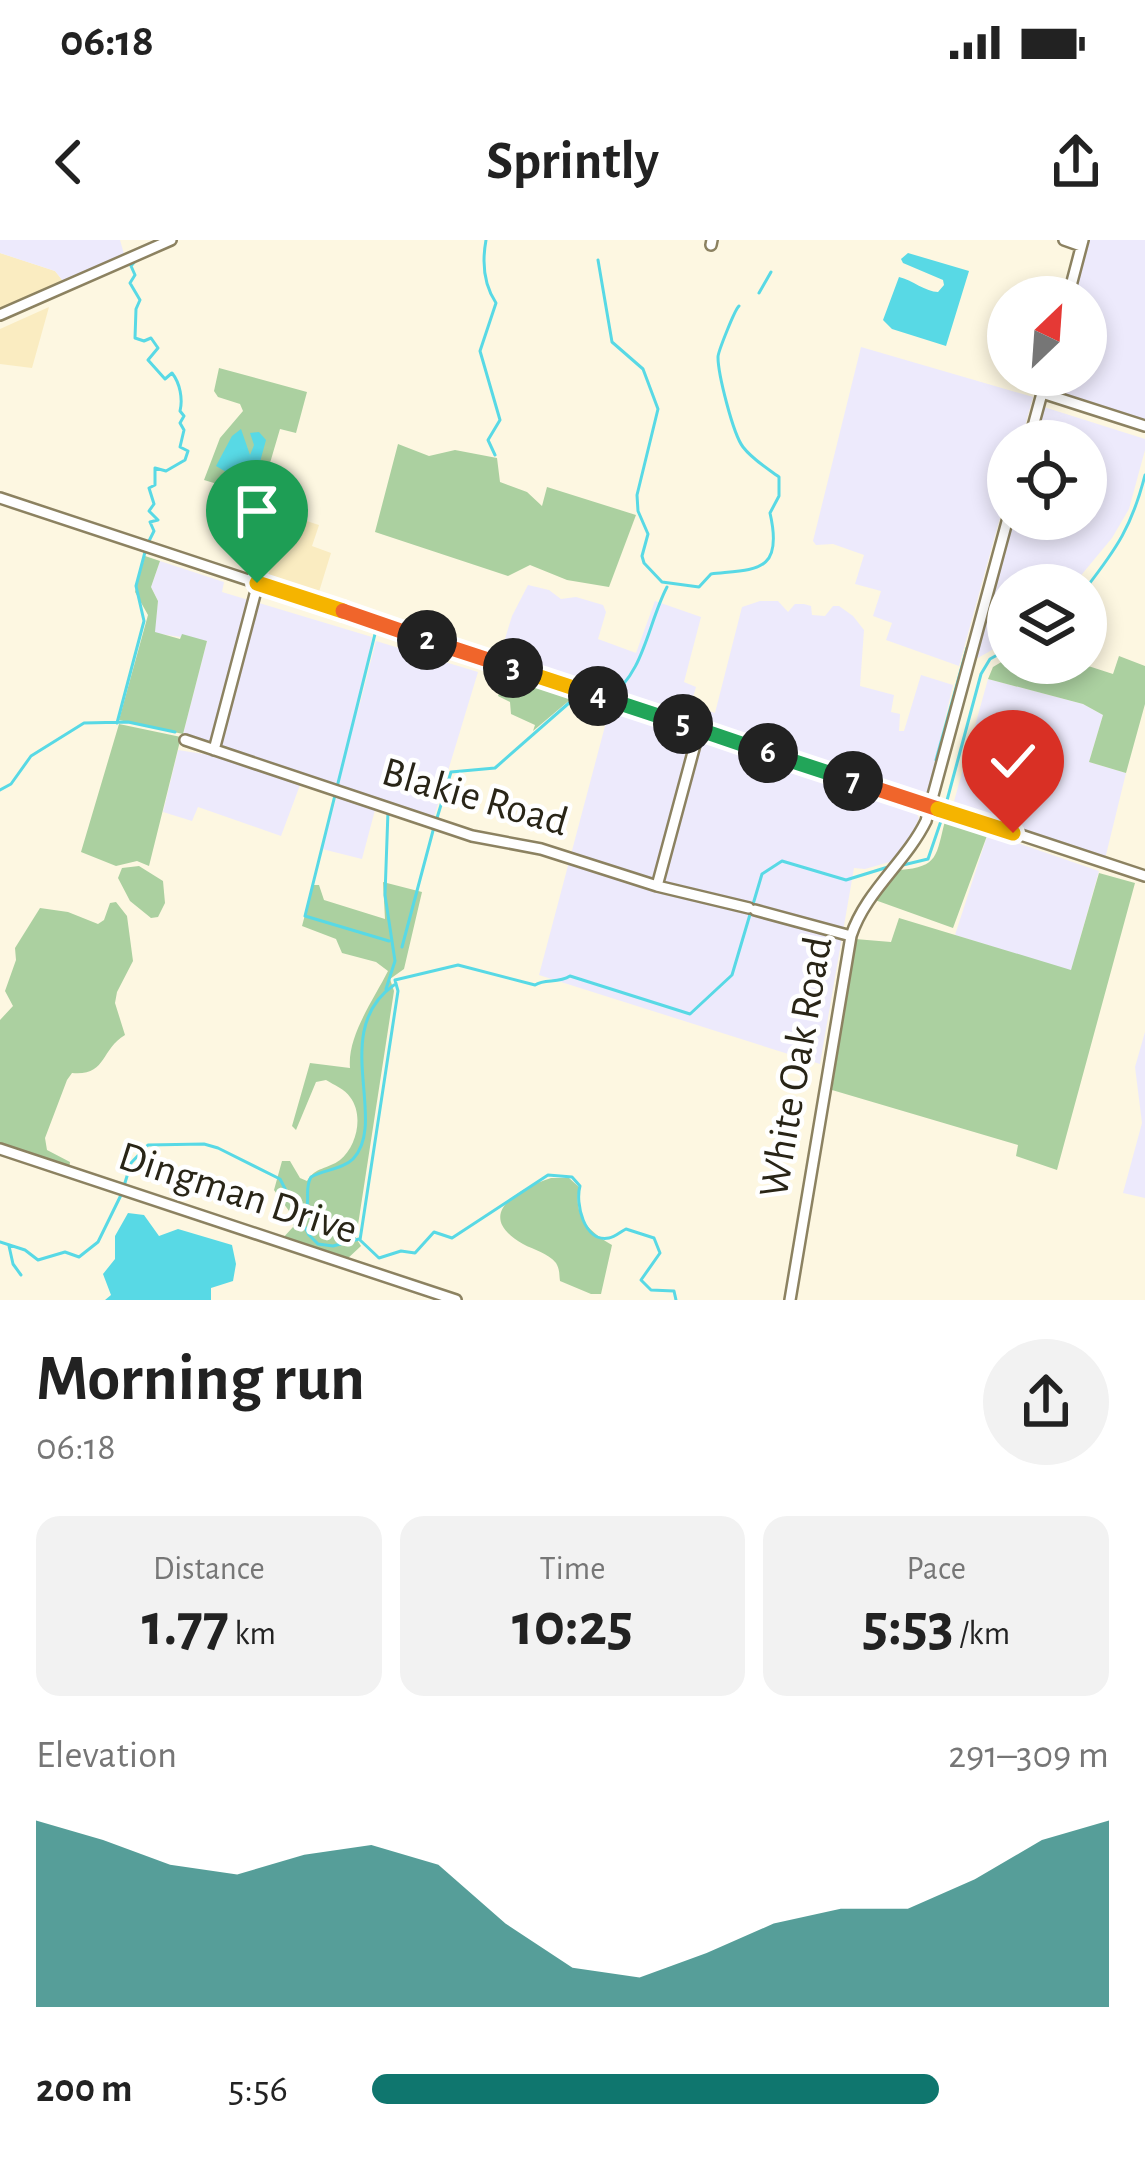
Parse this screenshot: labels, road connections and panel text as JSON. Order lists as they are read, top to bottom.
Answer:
{
  "streets": {
    "street": ["Blakie Road", "White Oak Road", "Dingman Drive"]
  },
  "crossings": [
    ["Blakie Road", "White Oak Road"]
  ],
  "north": "top right",
  "page": {
    "status": "06:18",
    "header": "Sprintly",
    "pins": [
      "2",
      "3",
      "4",
      "5",
      "6",
      "7"
    ],
    "heading": ["Morning run", "06:18"],
    "stats": [
      ["Distance", "1.77 km"],
      ["Time", "10:25"],
      ["Pace", "5:53 /km"]
    ],
    "chart": ["Elevation", "291–309 m"],
    "list": [
      {
        "name": "200 m",
        "note": "5:56"
      }
    ]
  }
}
